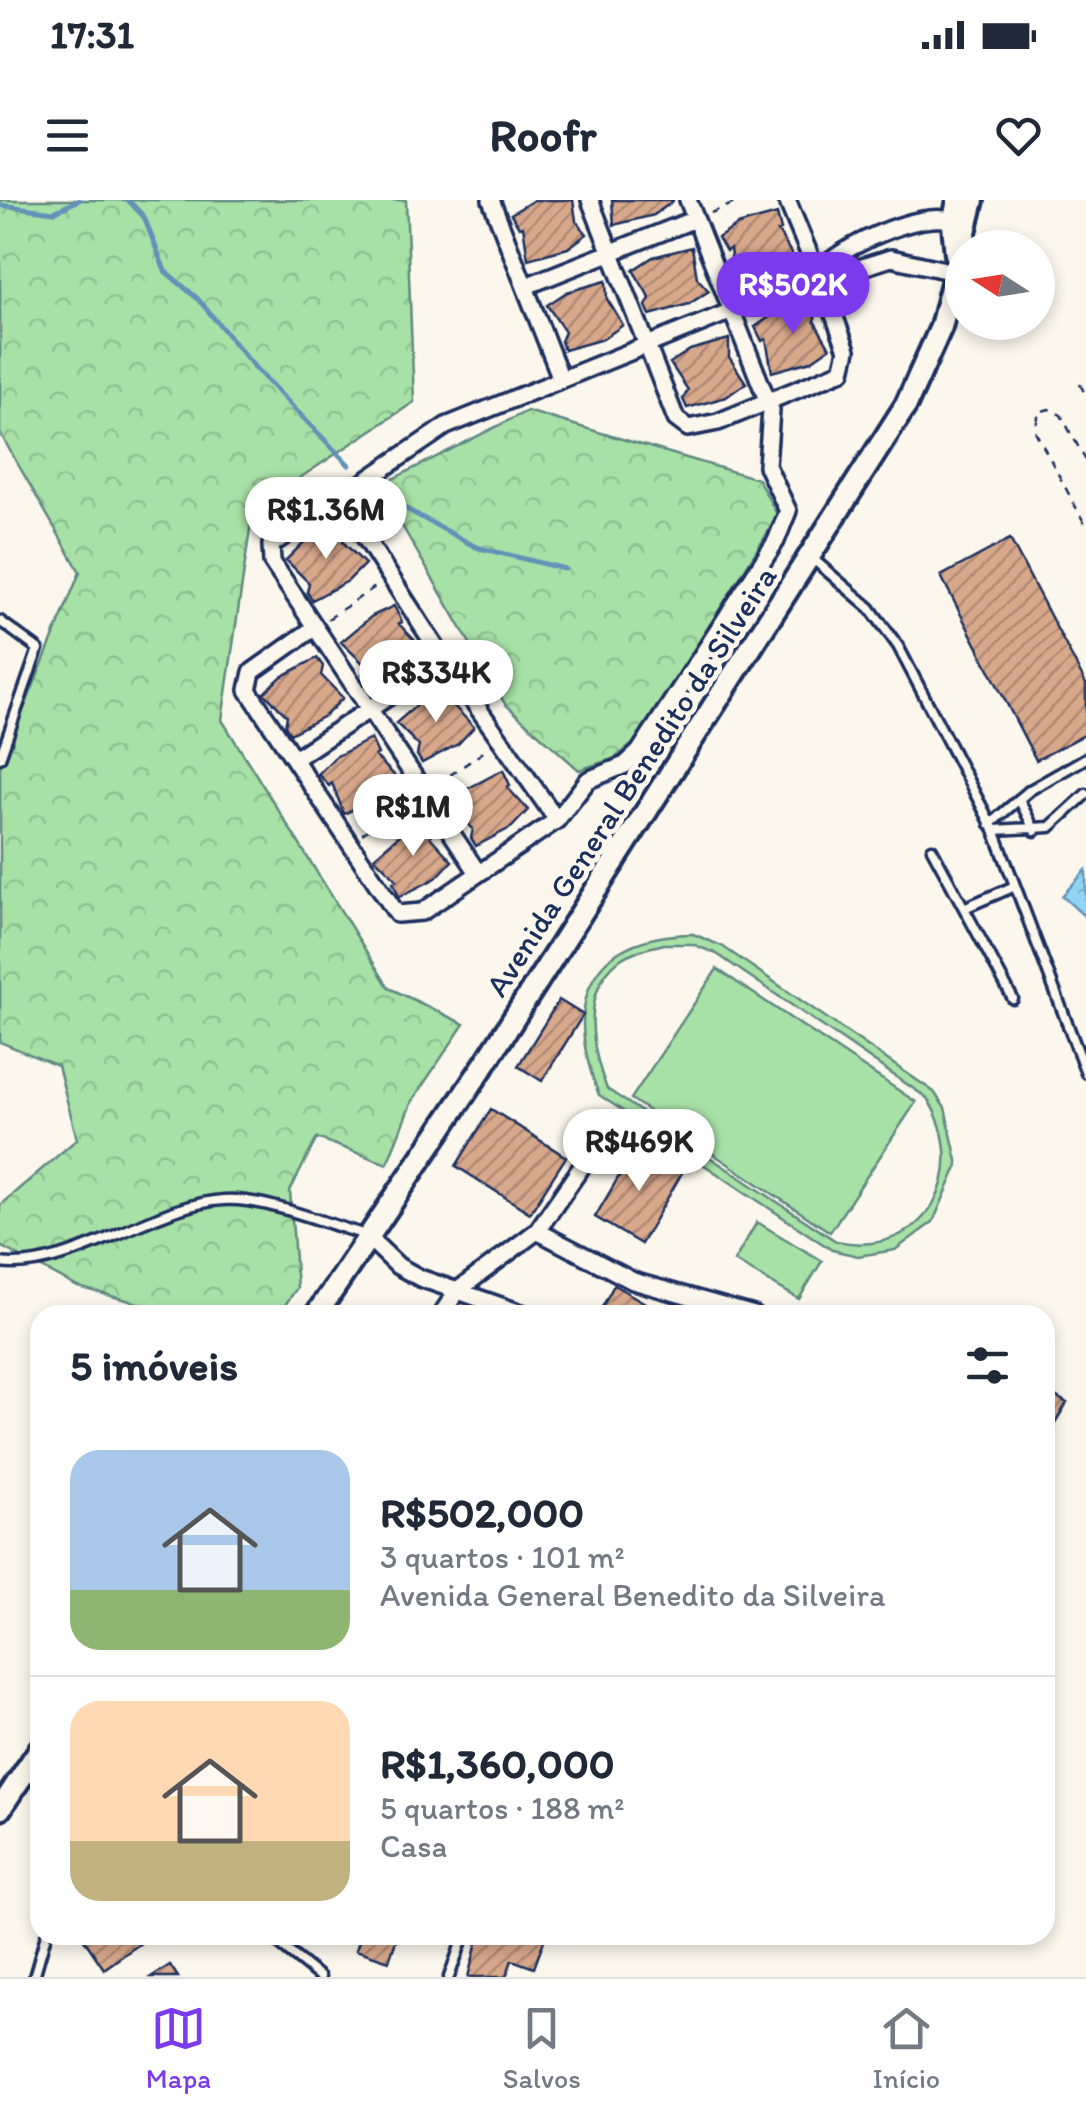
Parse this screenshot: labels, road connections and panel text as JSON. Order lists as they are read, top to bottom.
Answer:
{
  "streets": {
    "main road": ["Avenida General Benedito da Silveira"]
  },
  "north": "left",
  "page": {
    "status": "17:31",
    "header": "Roofr",
    "price": [
      "R$502K",
      "R$1.36M",
      "R$334K",
      "R$1M",
      "R$469K"
    ],
    "heading": "5 imóveis",
    "list": [
      {
        "name": "R$502,000",
        "note": "3 quartos · 101 m² · Avenida General Benedito da Silveira"
      },
      {
        "name": "R$1,360,000",
        "note": "5 quartos · 188 m² · Casa"
      }
    ],
    "tabs": ["Mapa", "Salvos", "Início"]
  }
}
